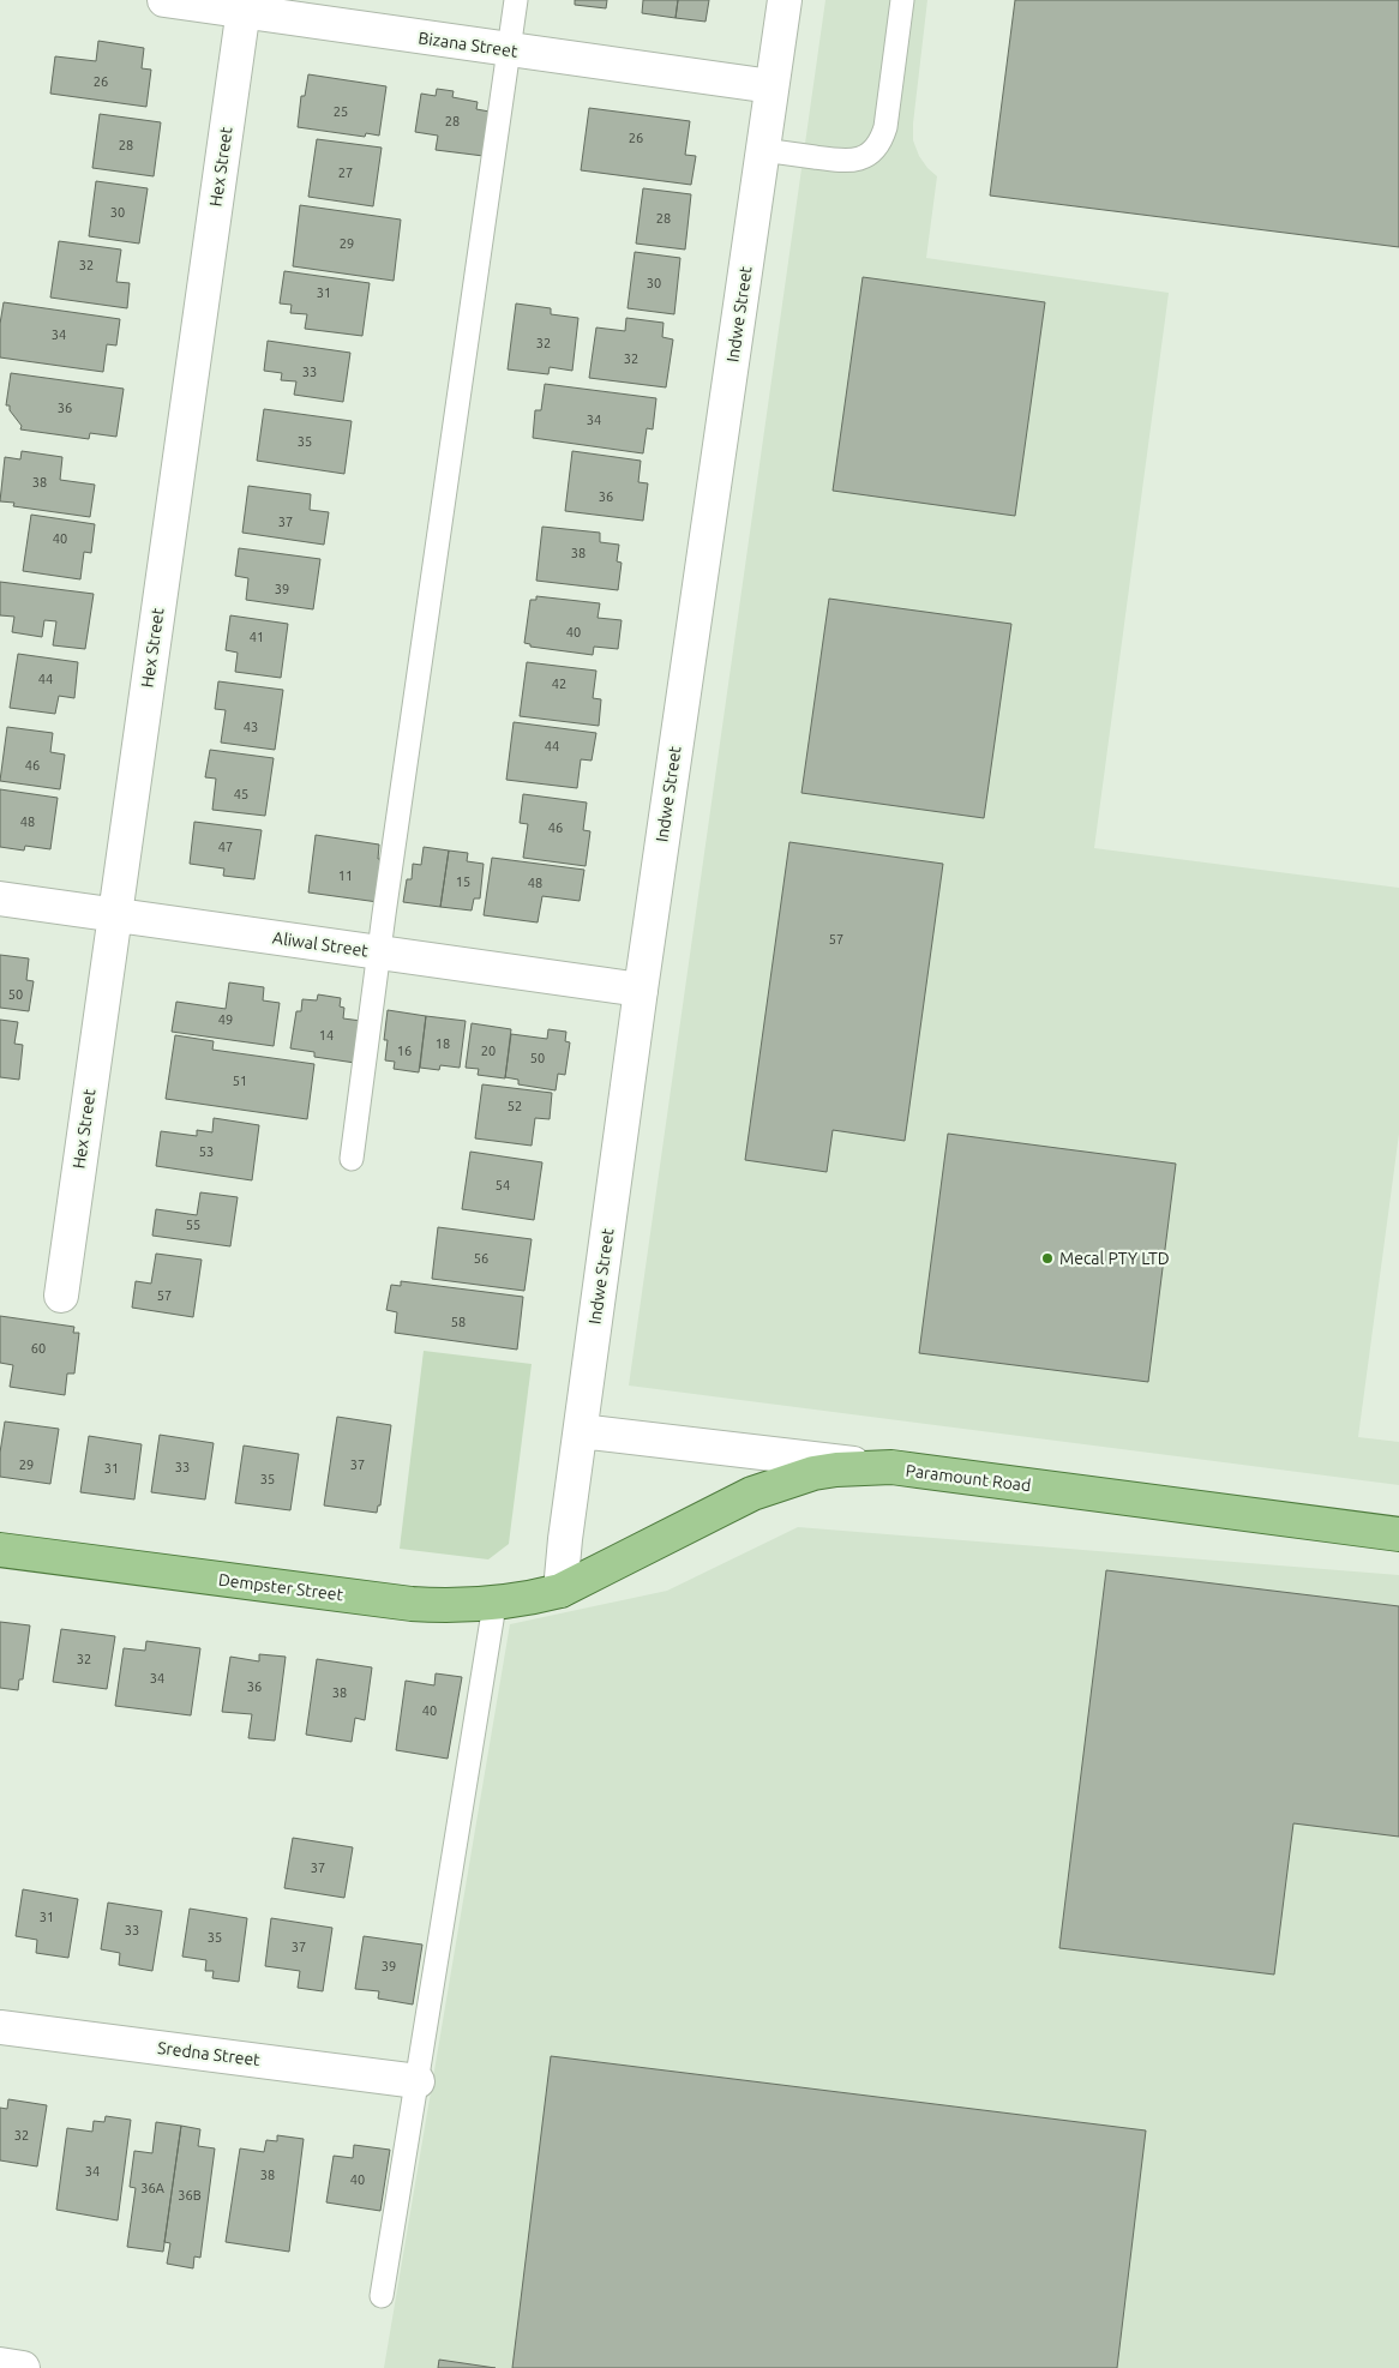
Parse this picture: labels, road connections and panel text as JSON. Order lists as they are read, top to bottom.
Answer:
{
  "streets": {
    "main road": ["Paramount Road", "Dempster Street"],
    "street": [
      "Bizana Street",
      "Hex Street",
      "Indwe Street",
      "Aliwal Street",
      "Sredna Street"
    ]
  },
  "crossings": [
    ["Bizana Street", "Hex Street"],
    ["Bizana Street", "Indwe Street"],
    ["Hex Street", "Aliwal Street"],
    ["Indwe Street", "Aliwal Street"],
    ["Indwe Street", "Paramount Road"],
    ["Indwe Street", "Dempster Street"],
    ["Paramount Road", "Dempster Street"]
  ],
  "places": ["Mecal PTY LTD"],
  "house_numbers": [
    "26",
    "25",
    "28",
    "26",
    "28",
    "27",
    "30",
    "28",
    "29",
    "32",
    "30",
    "31",
    "34",
    "32",
    "32",
    "33",
    "36",
    "34",
    "35",
    "38",
    "36",
    "37",
    "40",
    "38",
    "39",
    "40",
    "41",
    "44",
    "42",
    "43",
    "44",
    "46",
    "45",
    "48",
    "46",
    "47",
    "11",
    "15",
    "48",
    "57",
    "50",
    "49",
    "14",
    "18",
    "16",
    "20",
    "50",
    "51",
    "52",
    "53",
    "54",
    "55",
    "56",
    "57",
    "58",
    "60",
    "29",
    "37",
    "33",
    "31",
    "35",
    "32",
    "34",
    "36",
    "38",
    "40",
    "37",
    "31",
    "33",
    "35",
    "37",
    "39",
    "32",
    "34",
    "38",
    "40",
    "36A",
    "36B"
  ]
}
